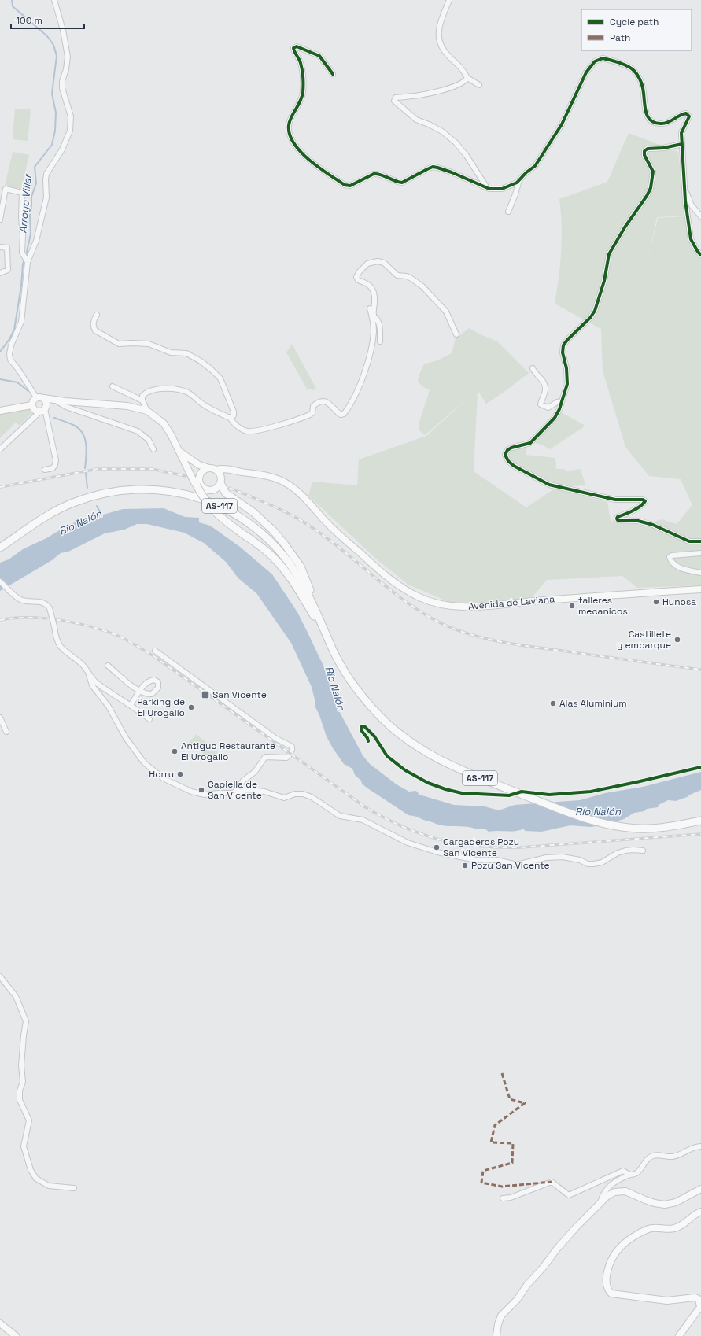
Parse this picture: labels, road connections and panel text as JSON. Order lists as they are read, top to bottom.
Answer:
{
  "streets": {
    "main road": ["AS-117"],
    "street": ["Avenida de Laviana"]
  },
  "crossings": [
    ["AS-117", "Avenida de Laviana"]
  ],
  "water": ["Arroyo Villar", "Río Nalón"],
  "places": {
    "other": [
      "Hunosa",
      "talleres mecanicos",
      "Castillete y embarque",
      "Alas Aluminium",
      "Parking de El Urogallo",
      "Antiguo Restaurante El Urogallo",
      "Horru",
      "Capiella de San Vicente",
      "Cargaderos Pozu San Vicente",
      "Pozu San Vicente"
    ],
    "transit": ["San Vicente"]
  },
  "legend": ["Cycle path", "Path"],
  "scale_bar": "100 m"
}
